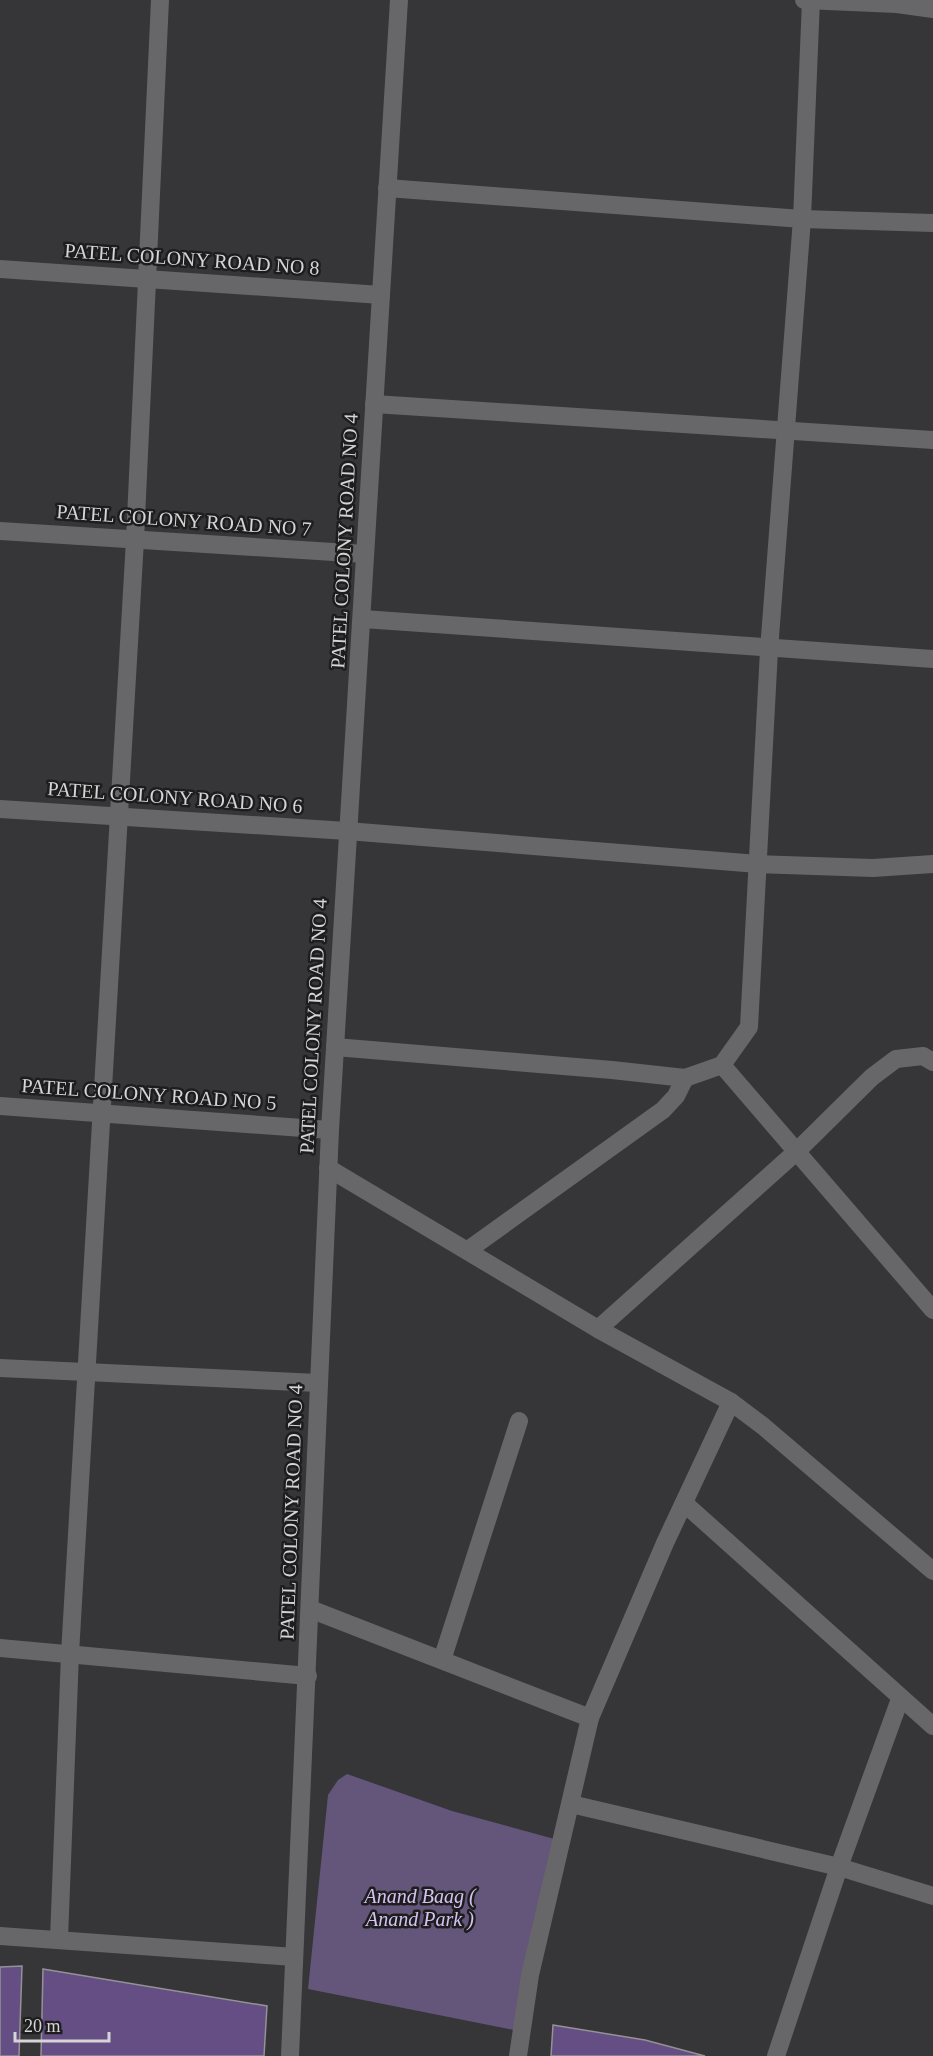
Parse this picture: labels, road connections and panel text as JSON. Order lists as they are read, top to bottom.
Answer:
{
  "streets": {
    "street": [
      "PATEL COLONY ROAD NO 8",
      "PATEL COLONY ROAD NO 7",
      "PATEL COLONY ROAD NO 4",
      "PATEL COLONY ROAD NO 6",
      "PATEL COLONY ROAD NO 5"
    ]
  },
  "crossings": [
    ["PATEL COLONY ROAD NO 8", "PATEL COLONY ROAD NO 4"],
    ["PATEL COLONY ROAD NO 7", "PATEL COLONY ROAD NO 4"],
    ["PATEL COLONY ROAD NO 4", "PATEL COLONY ROAD NO 6"],
    ["PATEL COLONY ROAD NO 4", "PATEL COLONY ROAD NO 5"]
  ],
  "parks": ["Anand Baag ( Anand Park )"],
  "scale_bar": "20 m"
}
